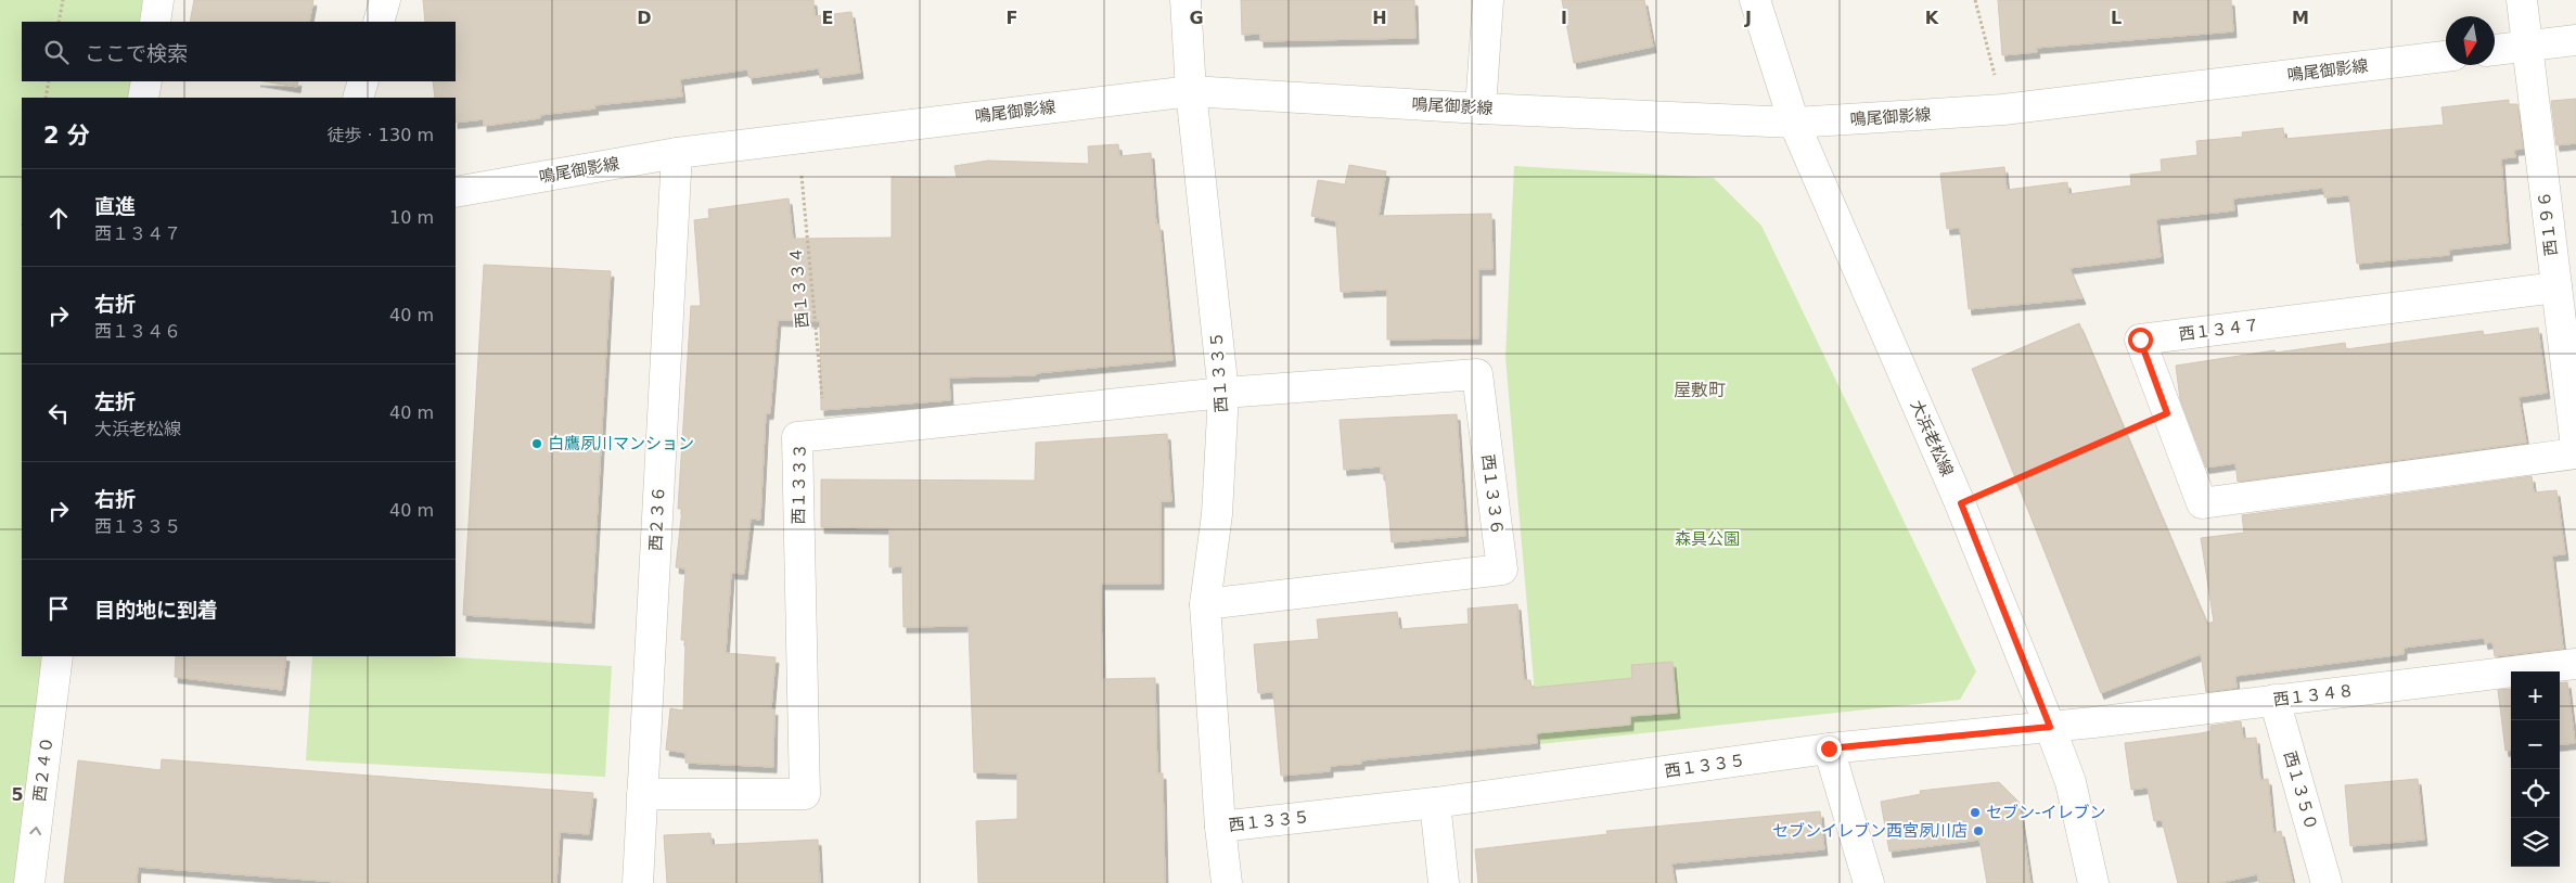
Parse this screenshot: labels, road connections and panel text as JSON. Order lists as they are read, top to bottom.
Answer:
{
  "streets": {
    "street": [
      "鳴尾御影線",
      "西１９６",
      "西１３４７",
      "西１３３５",
      "大浜老松線",
      "西１３３３",
      "西１３３６",
      "西２３６",
      "西１３４８",
      "西２４０",
      "西１３５０"
    ],
    "path": ["西１３３４"]
  },
  "crossings": [
    ["鳴尾御影線", "西１３３４"],
    ["鳴尾御影線", "西１３３５"],
    ["鳴尾御影線", "大浜老松線"],
    ["鳴尾御影線", "西２３６"],
    ["西１９６", "西１３４７"],
    ["西１３３４", "西１３３３"],
    ["西１３３５", "大浜老松線"],
    ["西１３３５", "西１３３３"],
    ["西１３３５", "西１３３６"],
    ["西１３３５", "西１３４８"],
    ["大浜老松線", "西１３４８"],
    ["西１３３３", "西１３３６"],
    ["西１３３３", "西２３６"],
    ["西１３４８", "西１３５０"]
  ],
  "one_way": ["西２４０"],
  "districts": ["屋敷町"],
  "parks": ["森具公園"],
  "places": ["白鷹夙川マンション", "セブン-イレブン", "セブンイレブン西宮夙川店"],
  "north": "bottom",
  "page": {
    "search": "ここで検索",
    "heading": ["2 分", "徒歩 · 130 m"],
    "list": [
      ["直進", "西１３４７", "10 m"],
      ["右折", "西１３４６", "40 m"],
      ["左折", "大浜老松線", "40 m"],
      ["右折", "西１３３５", "40 m"],
      "目的地に到着"
    ],
    "map_buttons": ["+", "−"]
  },
  "grid": {
    "columns": [
      "D",
      "E",
      "F",
      "G",
      "H",
      "I",
      "J",
      "K",
      "L",
      "M"
    ],
    "rows": ["5"]
  }
}
